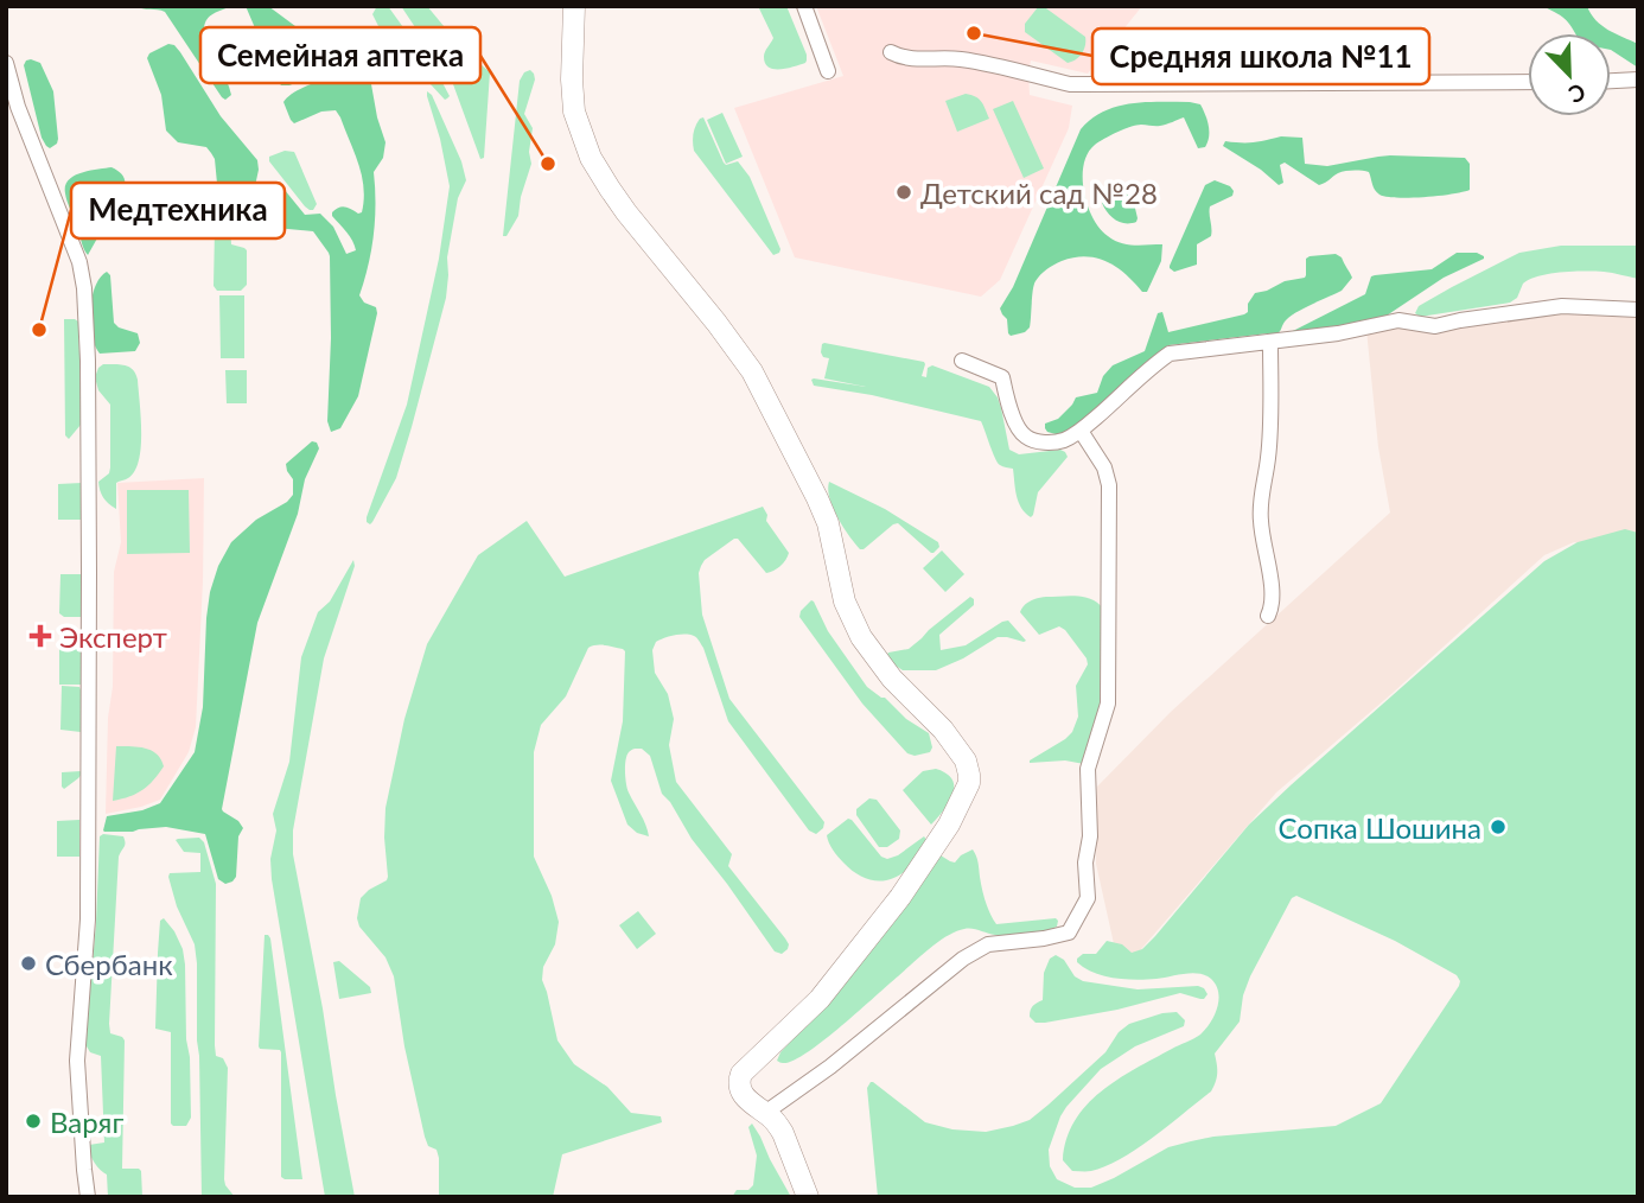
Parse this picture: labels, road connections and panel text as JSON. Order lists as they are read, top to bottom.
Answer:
{
  "places": {
    "other": [
      "Средняя школа №11",
      "Семейная аптека",
      "Детский сад №28",
      "Медтехника",
      "Сопка Шошина",
      "Сбербанк",
      "Варяг"
    ],
    "health": ["Эксперт"]
  },
  "north": "bottom right"
}
